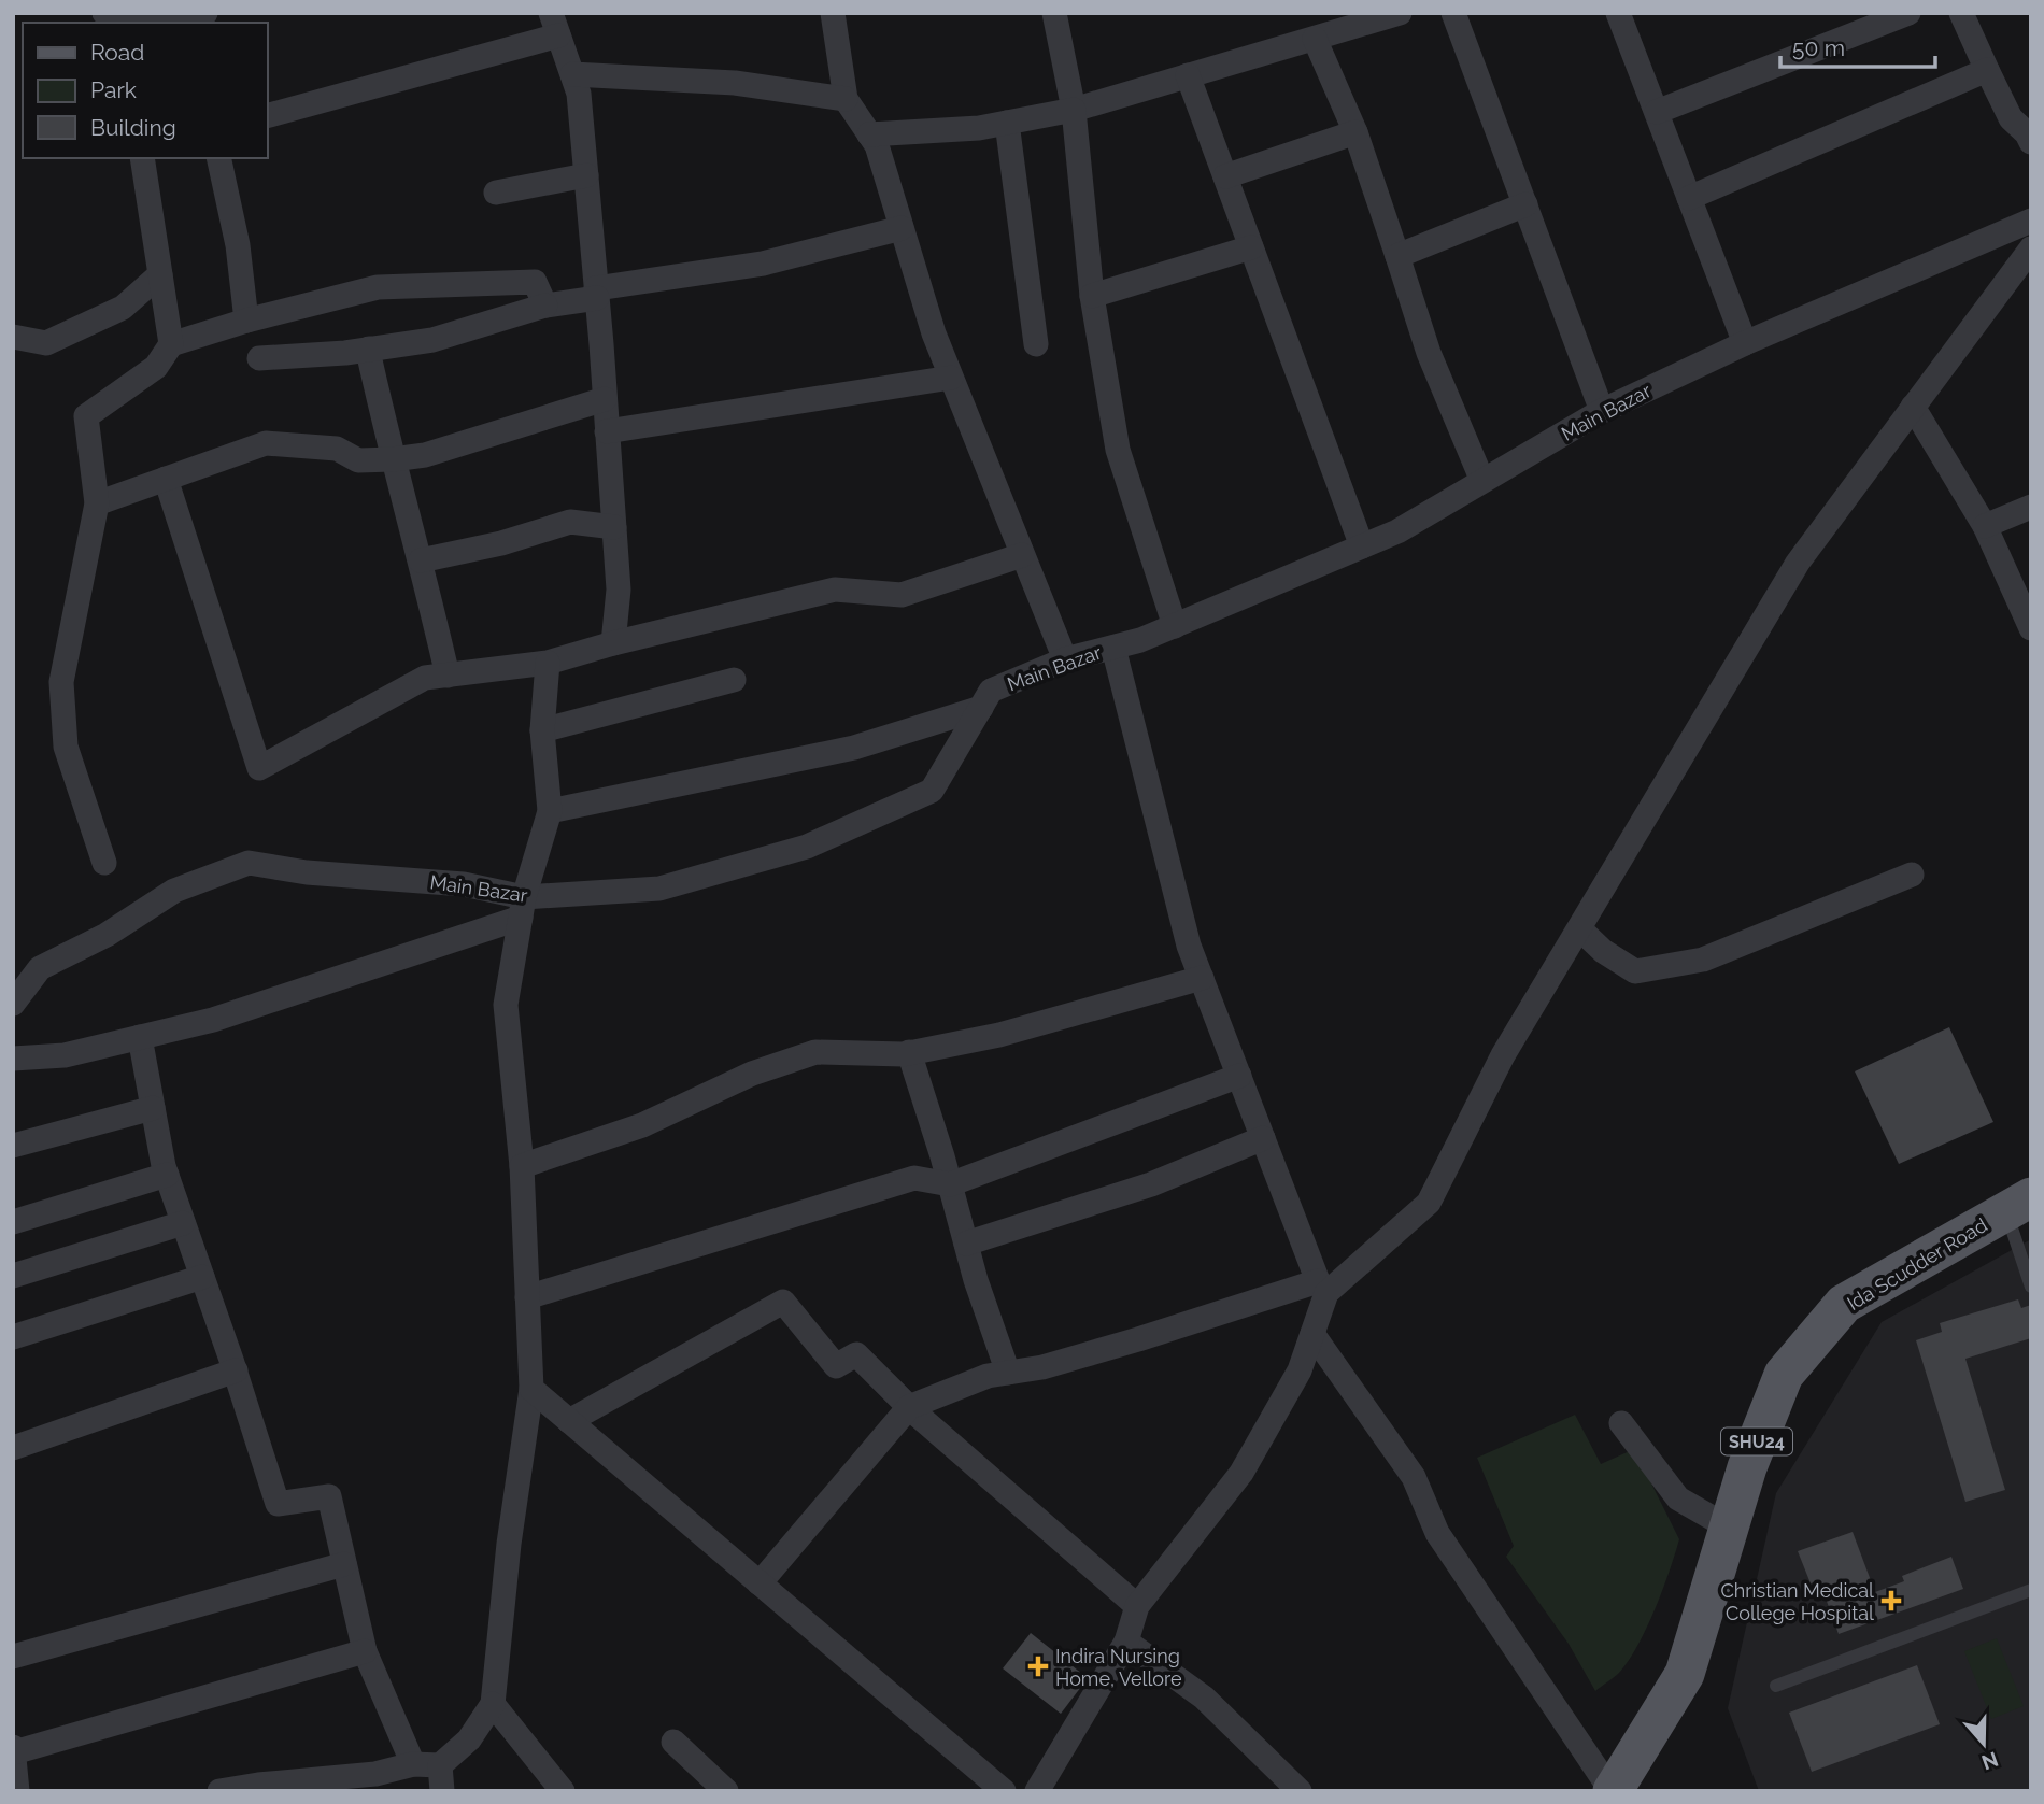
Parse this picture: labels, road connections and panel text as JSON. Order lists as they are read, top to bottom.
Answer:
{
  "streets": {
    "main road": ["Ida Scudder Road", "SHU24"],
    "street": ["Main Bazar"]
  },
  "places": {
    "health": ["Christian Medical College Hospital", "Indira Nursing Home, Vellore"]
  },
  "legend": ["Road", "Park", "Building"],
  "scale_bar": "50 m",
  "north": "bottom"
}
